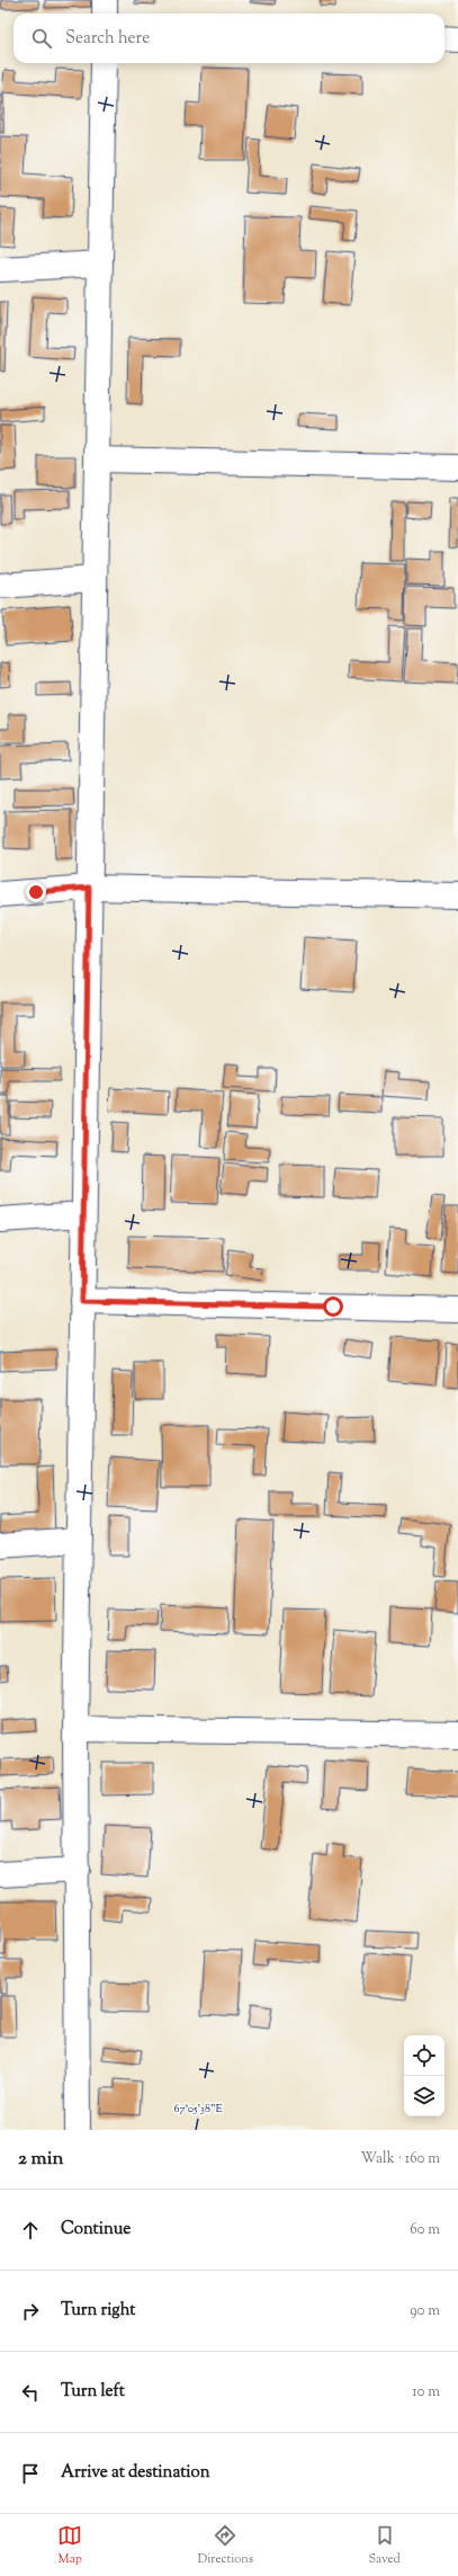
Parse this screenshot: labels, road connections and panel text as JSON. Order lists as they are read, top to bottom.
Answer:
{
  "page": {
    "search": "Search here",
    "heading": ["2 min", "Walk · 160 m"],
    "list": [
      ["Continue", "60 m"],
      ["Turn right", "90 m"],
      ["Turn left", "10 m"],
      "Arrive at destination"
    ],
    "nav": ["Map", "Directions", "Saved"]
  },
  "coordinates": ["67°05'38\"E"]
}
